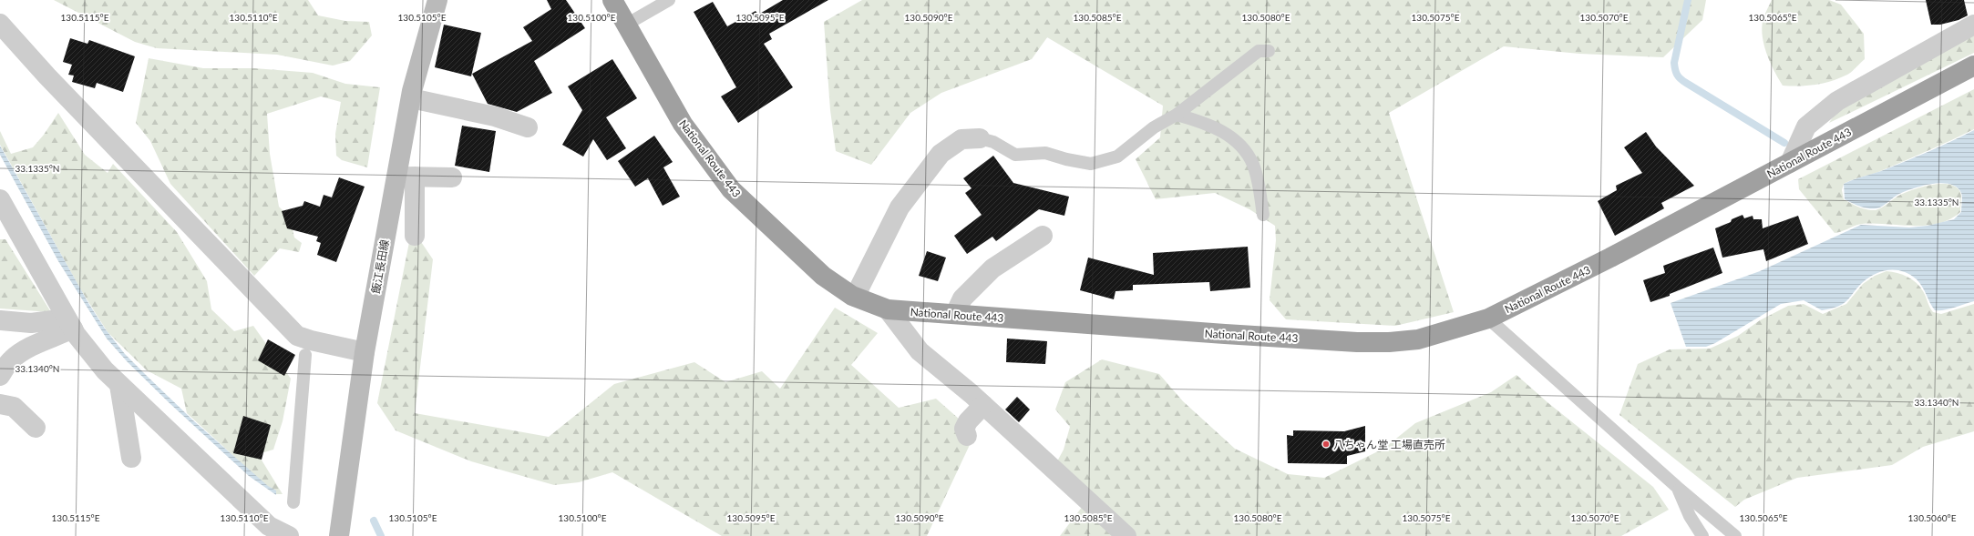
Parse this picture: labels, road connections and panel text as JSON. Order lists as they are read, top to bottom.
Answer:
{
  "streets": {
    "highway": ["National Route 443"],
    "main road": ["飯江長田線"]
  },
  "places": ["八ちゃん堂 工場直売所"],
  "coordinates": [
    "130.5115°E",
    "130.5110°E",
    "130.5105°E",
    "130.5100°E",
    "130.5095°E",
    "130.5090°E",
    "130.5085°E",
    "130.5080°E",
    "130.5075°E",
    "130.5070°E",
    "130.5065°E",
    "33.1335°N",
    "33.1340°N",
    "130.5060°E"
  ]
}
